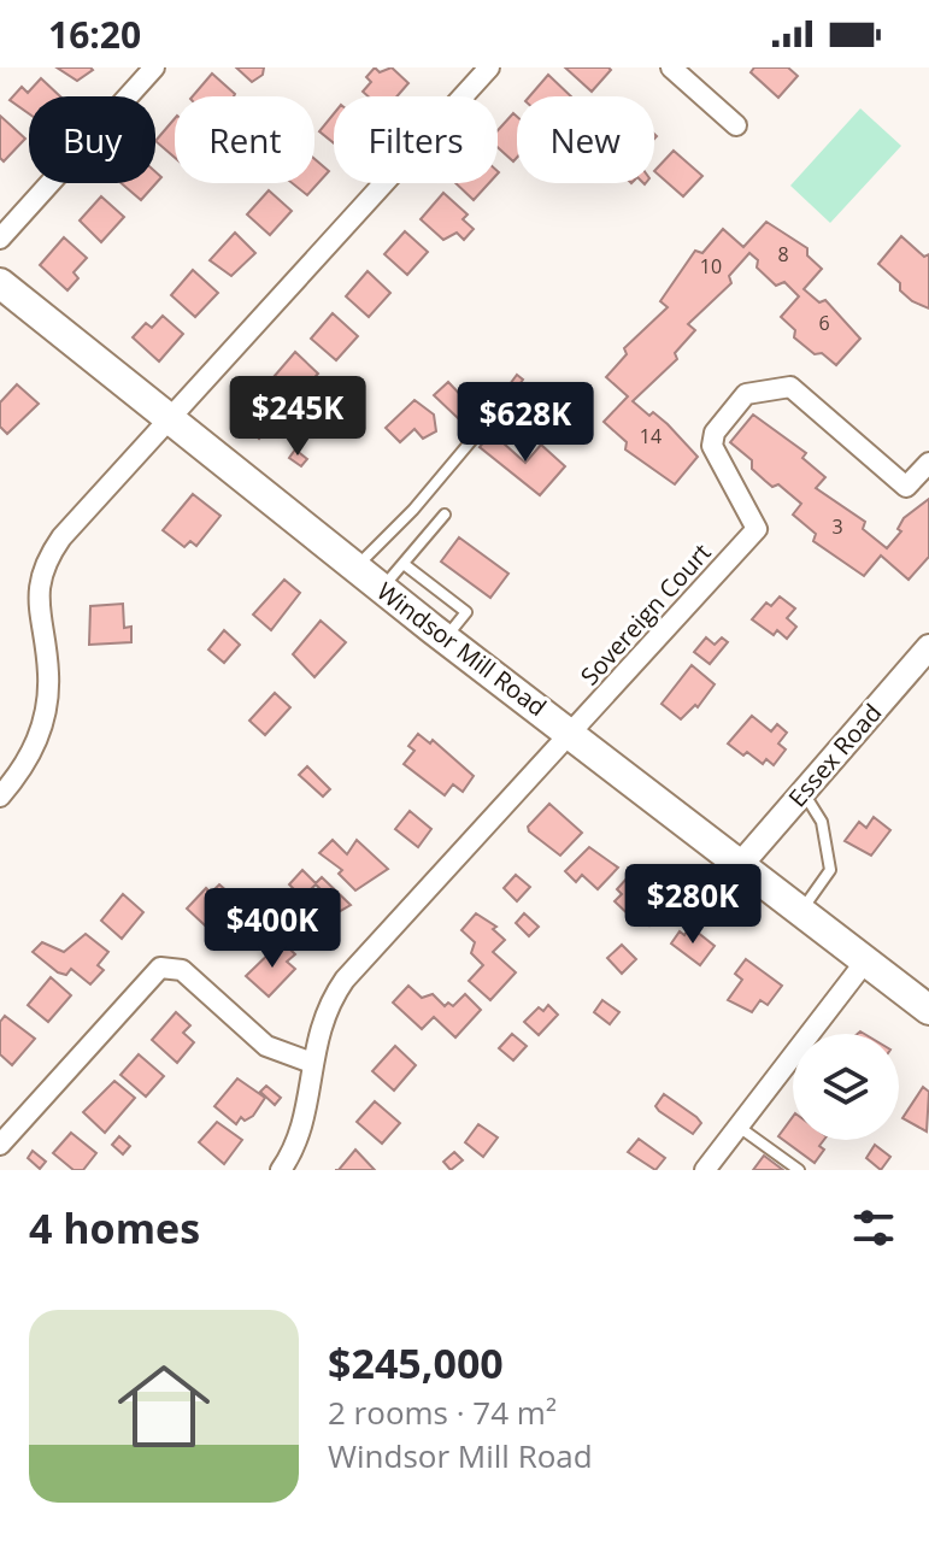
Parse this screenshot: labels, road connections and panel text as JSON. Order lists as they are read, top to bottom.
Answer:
{
  "streets": {
    "main road": ["Windsor Mill Road"],
    "street": ["Sovereign Court", "Essex Road"]
  },
  "crossings": [
    ["Sovereign Court", "Windsor Mill Road"],
    ["Windsor Mill Road", "Essex Road"]
  ],
  "house_numbers": [
    "8",
    "10",
    "6",
    "14",
    "3"
  ],
  "page": {
    "status": "16:20",
    "chip": [
      "Buy",
      "Rent",
      "Filters",
      "New"
    ],
    "price": [
      "$245K",
      "$628K",
      "$280K",
      "$400K"
    ],
    "heading": "4 homes",
    "list": [
      {
        "name": "$245,000",
        "note": "2 rooms · 74 m² · Windsor Mill Road"
      }
    ]
  }
}
